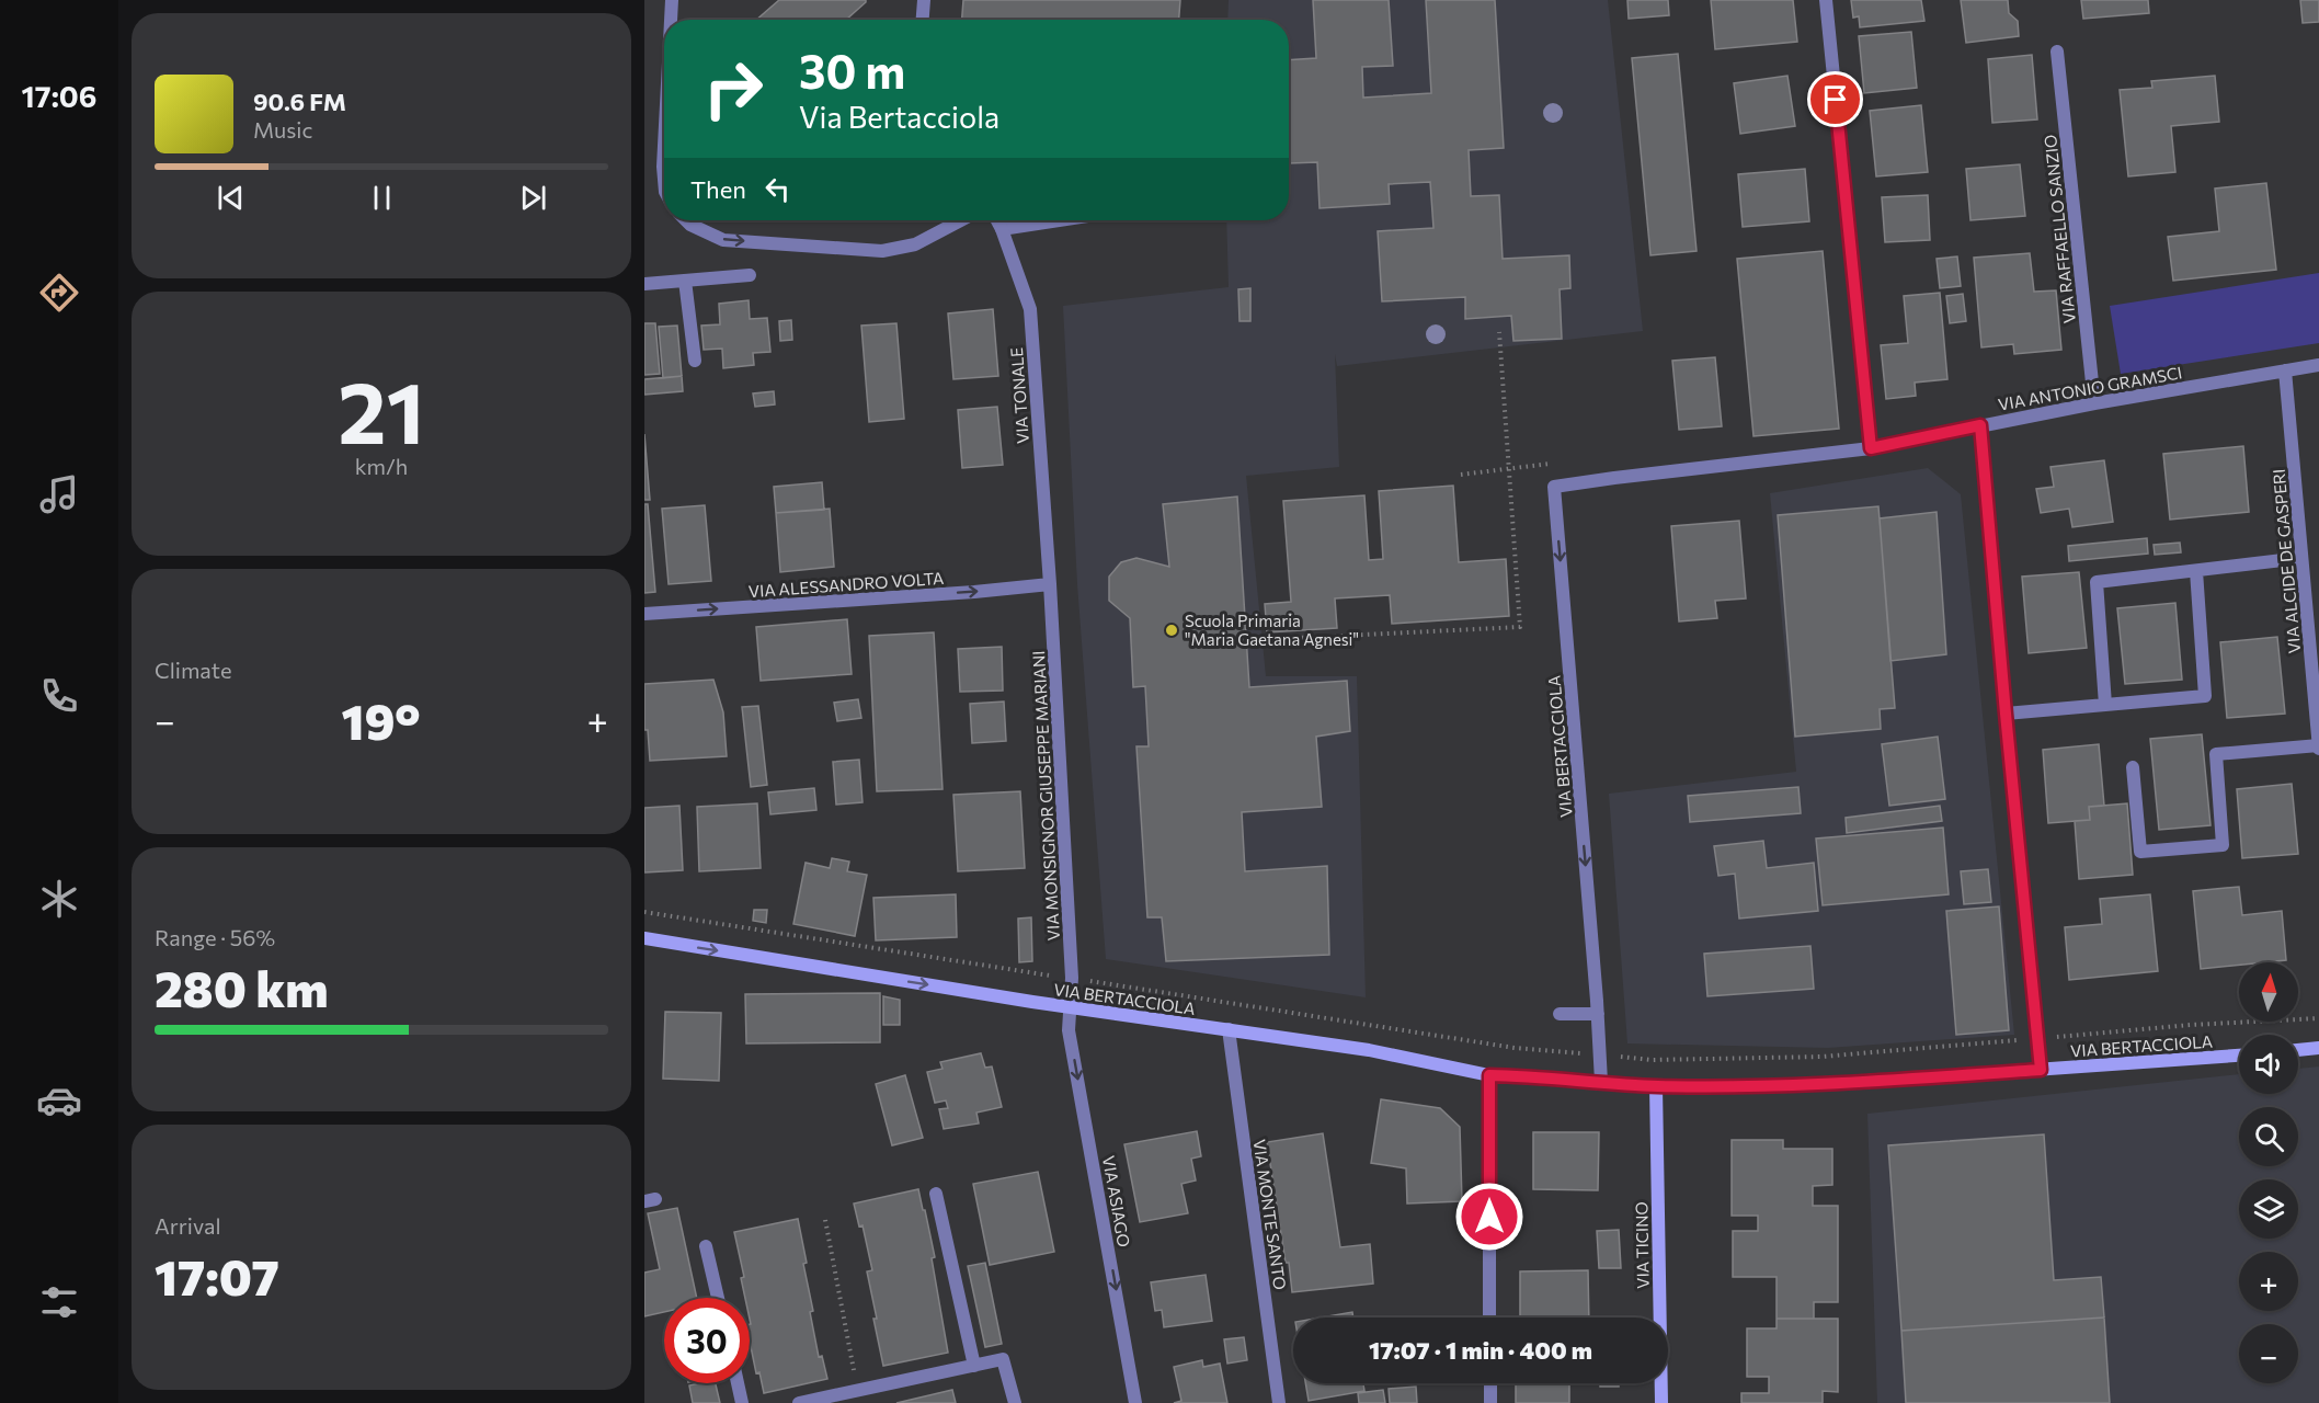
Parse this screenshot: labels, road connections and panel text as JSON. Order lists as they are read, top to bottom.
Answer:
{
  "streets": {
    "street": [
      "VIA RAFFAELLO SANZIO",
      "VIA ANTONIO GRAMSCI",
      "VIA TONALE",
      "VIA ALCIDE DE GASPERI",
      "VIA ALESSANDRO VOLTA",
      "VIA BERTACCIOLA",
      "VIA MONSIGNOR GIUSEPPE MARIANI",
      "VIA ASIAGO",
      "VIA MONTE SANTO",
      "VIA TICINO"
    ]
  },
  "crossings": [
    ["VIA RAFFAELLO SANZIO", "VIA ANTONIO GRAMSCI"],
    ["VIA ANTONIO GRAMSCI", "VIA ALCIDE DE GASPERI"],
    ["VIA ANTONIO GRAMSCI", "VIA BERTACCIOLA"],
    ["VIA TONALE", "VIA ALESSANDRO VOLTA"],
    ["VIA TONALE", "VIA MONSIGNOR GIUSEPPE MARIANI"],
    ["VIA ALESSANDRO VOLTA", "VIA MONSIGNOR GIUSEPPE MARIANI"],
    ["VIA BERTACCIOLA", "VIA MONSIGNOR GIUSEPPE MARIANI"],
    ["VIA BERTACCIOLA", "VIA ASIAGO"],
    ["VIA BERTACCIOLA", "VIA MONTE SANTO"],
    ["VIA BERTACCIOLA", "VIA TICINO"],
    ["VIA MONSIGNOR GIUSEPPE MARIANI", "VIA ASIAGO"]
  ],
  "one_way": ["VIA ALESSANDRO VOLTA", "VIA ASIAGO"],
  "places": ["Scuola Primaria \"Maria Gaetana Agnesi\""],
  "north": "top",
  "page": {
    "tabs": "17:06",
    "turn": ["30 m", "Via Bertacciola"],
    "song": ["90.6 FM", "Music"],
    "then": "Then",
    "tile": [
      ["21", "km/h"],
      "Climate",
      ["Range · 56%", "280 km"],
      ["Arrival", "17:07"]
    ],
    "heat": ["−", "19°", "+"],
    "map_buttons": ["+", "−"],
    "limit": "30",
    "trip": "17:07 · 1 min · 400 m"
  }
}
